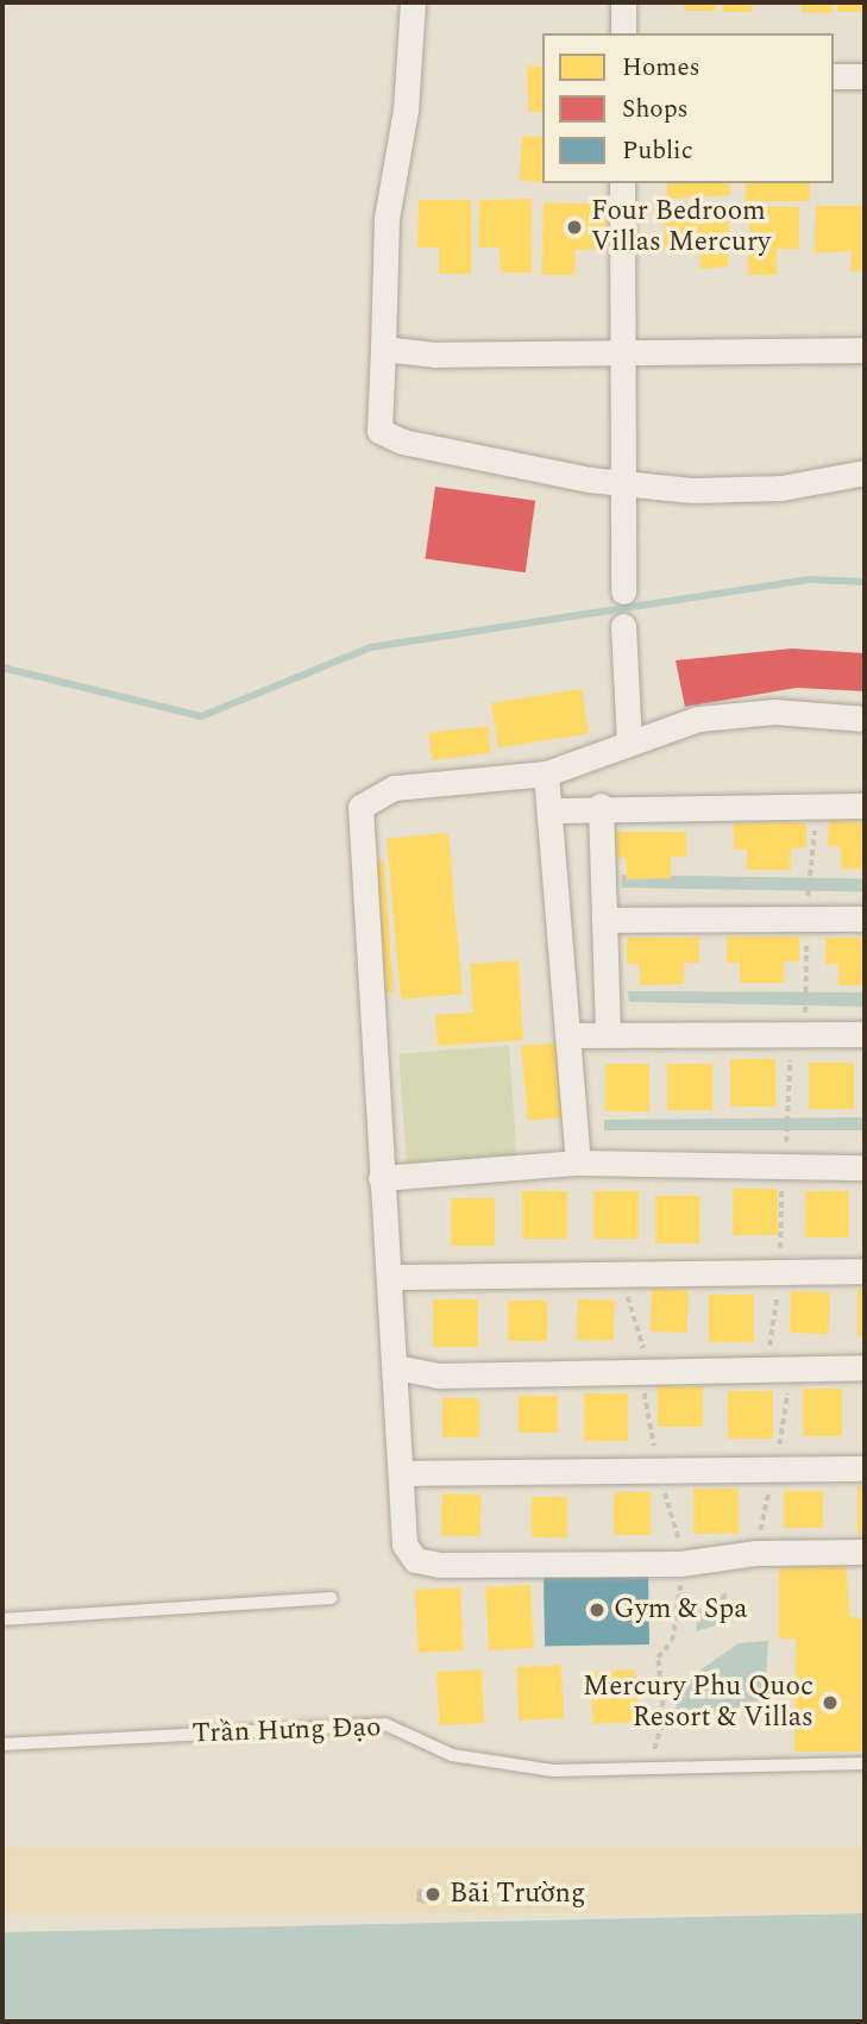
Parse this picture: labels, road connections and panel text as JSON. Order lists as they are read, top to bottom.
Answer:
{
  "streets": {
    "lane": ["Trần Hưng Đạo"]
  },
  "places": [
    "Four Bedroom Villas Mercury",
    "Gym & Spa",
    "Mercury Phu Quoc Resort & Villas",
    "Bãi Trường"
  ],
  "legend": ["Homes", "Shops", "Public"]
}
